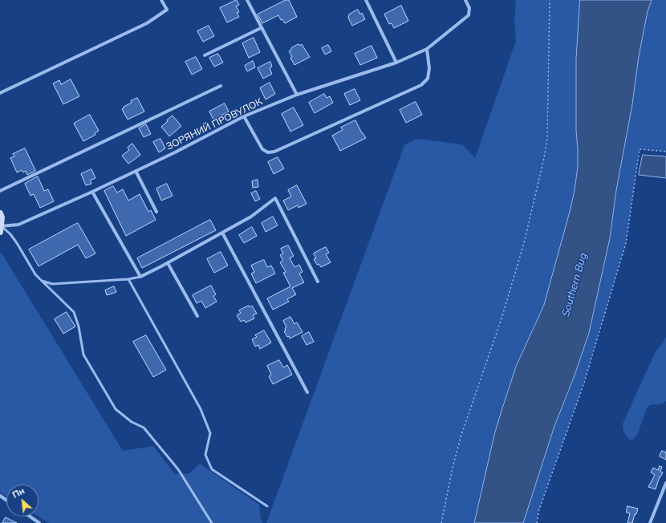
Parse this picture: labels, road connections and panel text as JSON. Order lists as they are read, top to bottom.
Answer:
{
  "streets": {
    "street": ["ЗОРЯНИЙ ПРОВУЛОК"]
  },
  "water": ["Southern Bug"],
  "north": "top left"
}
